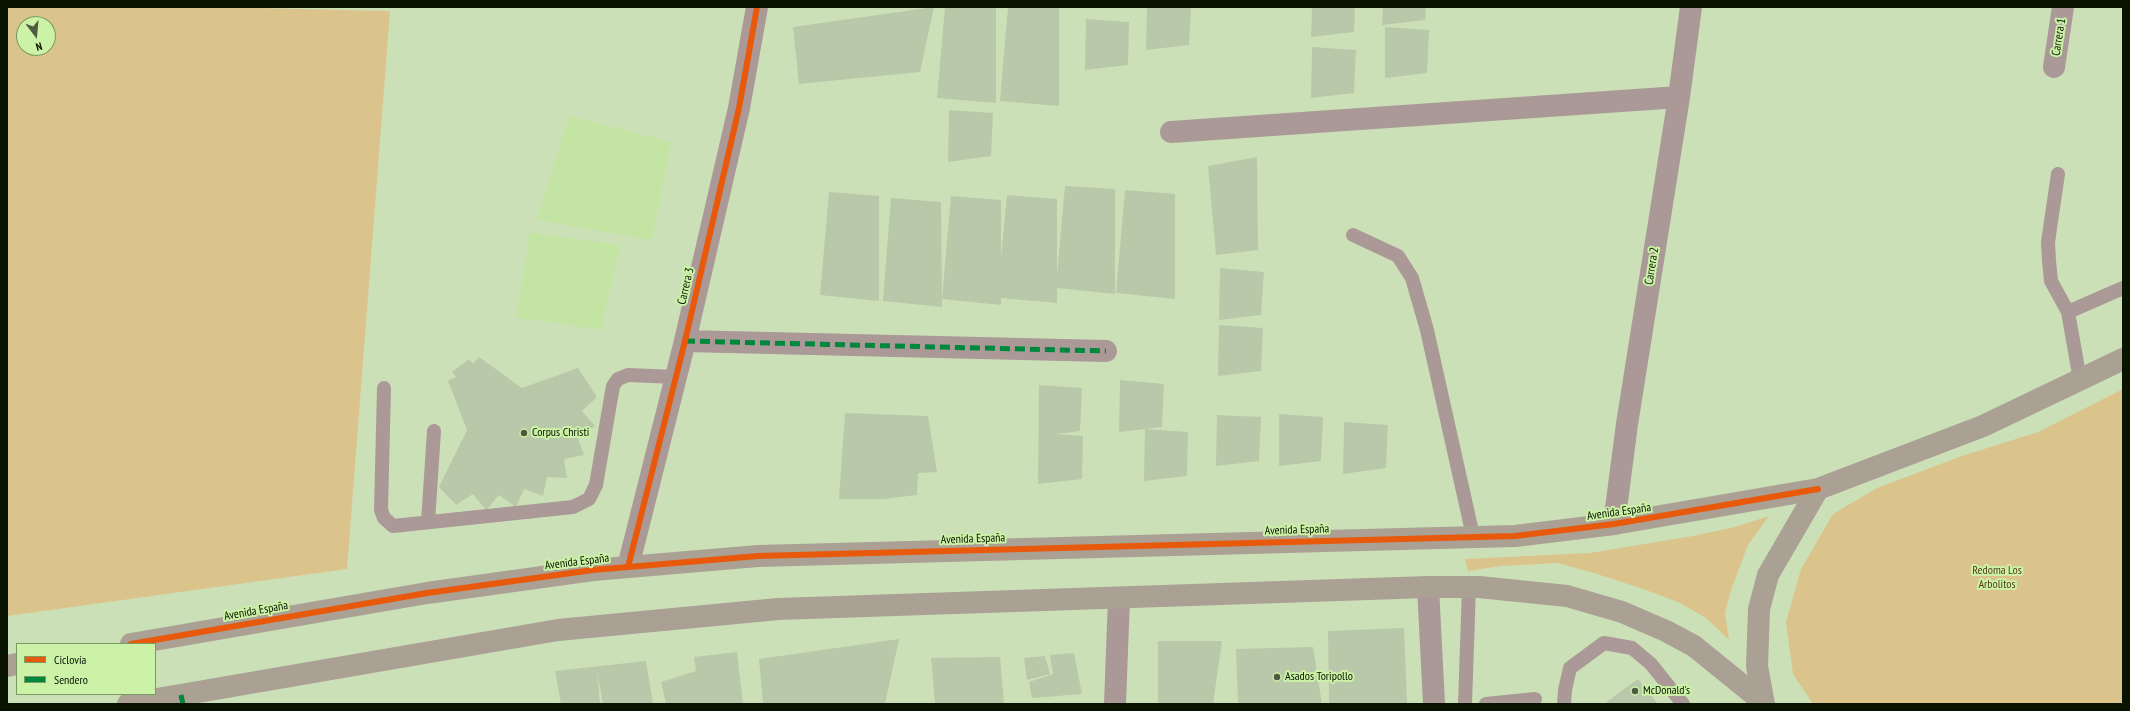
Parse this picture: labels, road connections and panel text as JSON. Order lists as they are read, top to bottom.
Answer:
{
  "streets": {
    "street": [
      "Carrera 1",
      "Carrera 2",
      "Carrera 3",
      "Avenida España"
    ]
  },
  "crossings": [
    ["Carrera 2", "Avenida España"],
    ["Carrera 3", "Avenida España"]
  ],
  "parks": ["Redoma Los Arbolitos"],
  "places": ["Corpus Christi", "Asados Toripollo", "McDonald's"],
  "legend": ["Ciclovía", "Sendero"],
  "north": "bottom"
}
